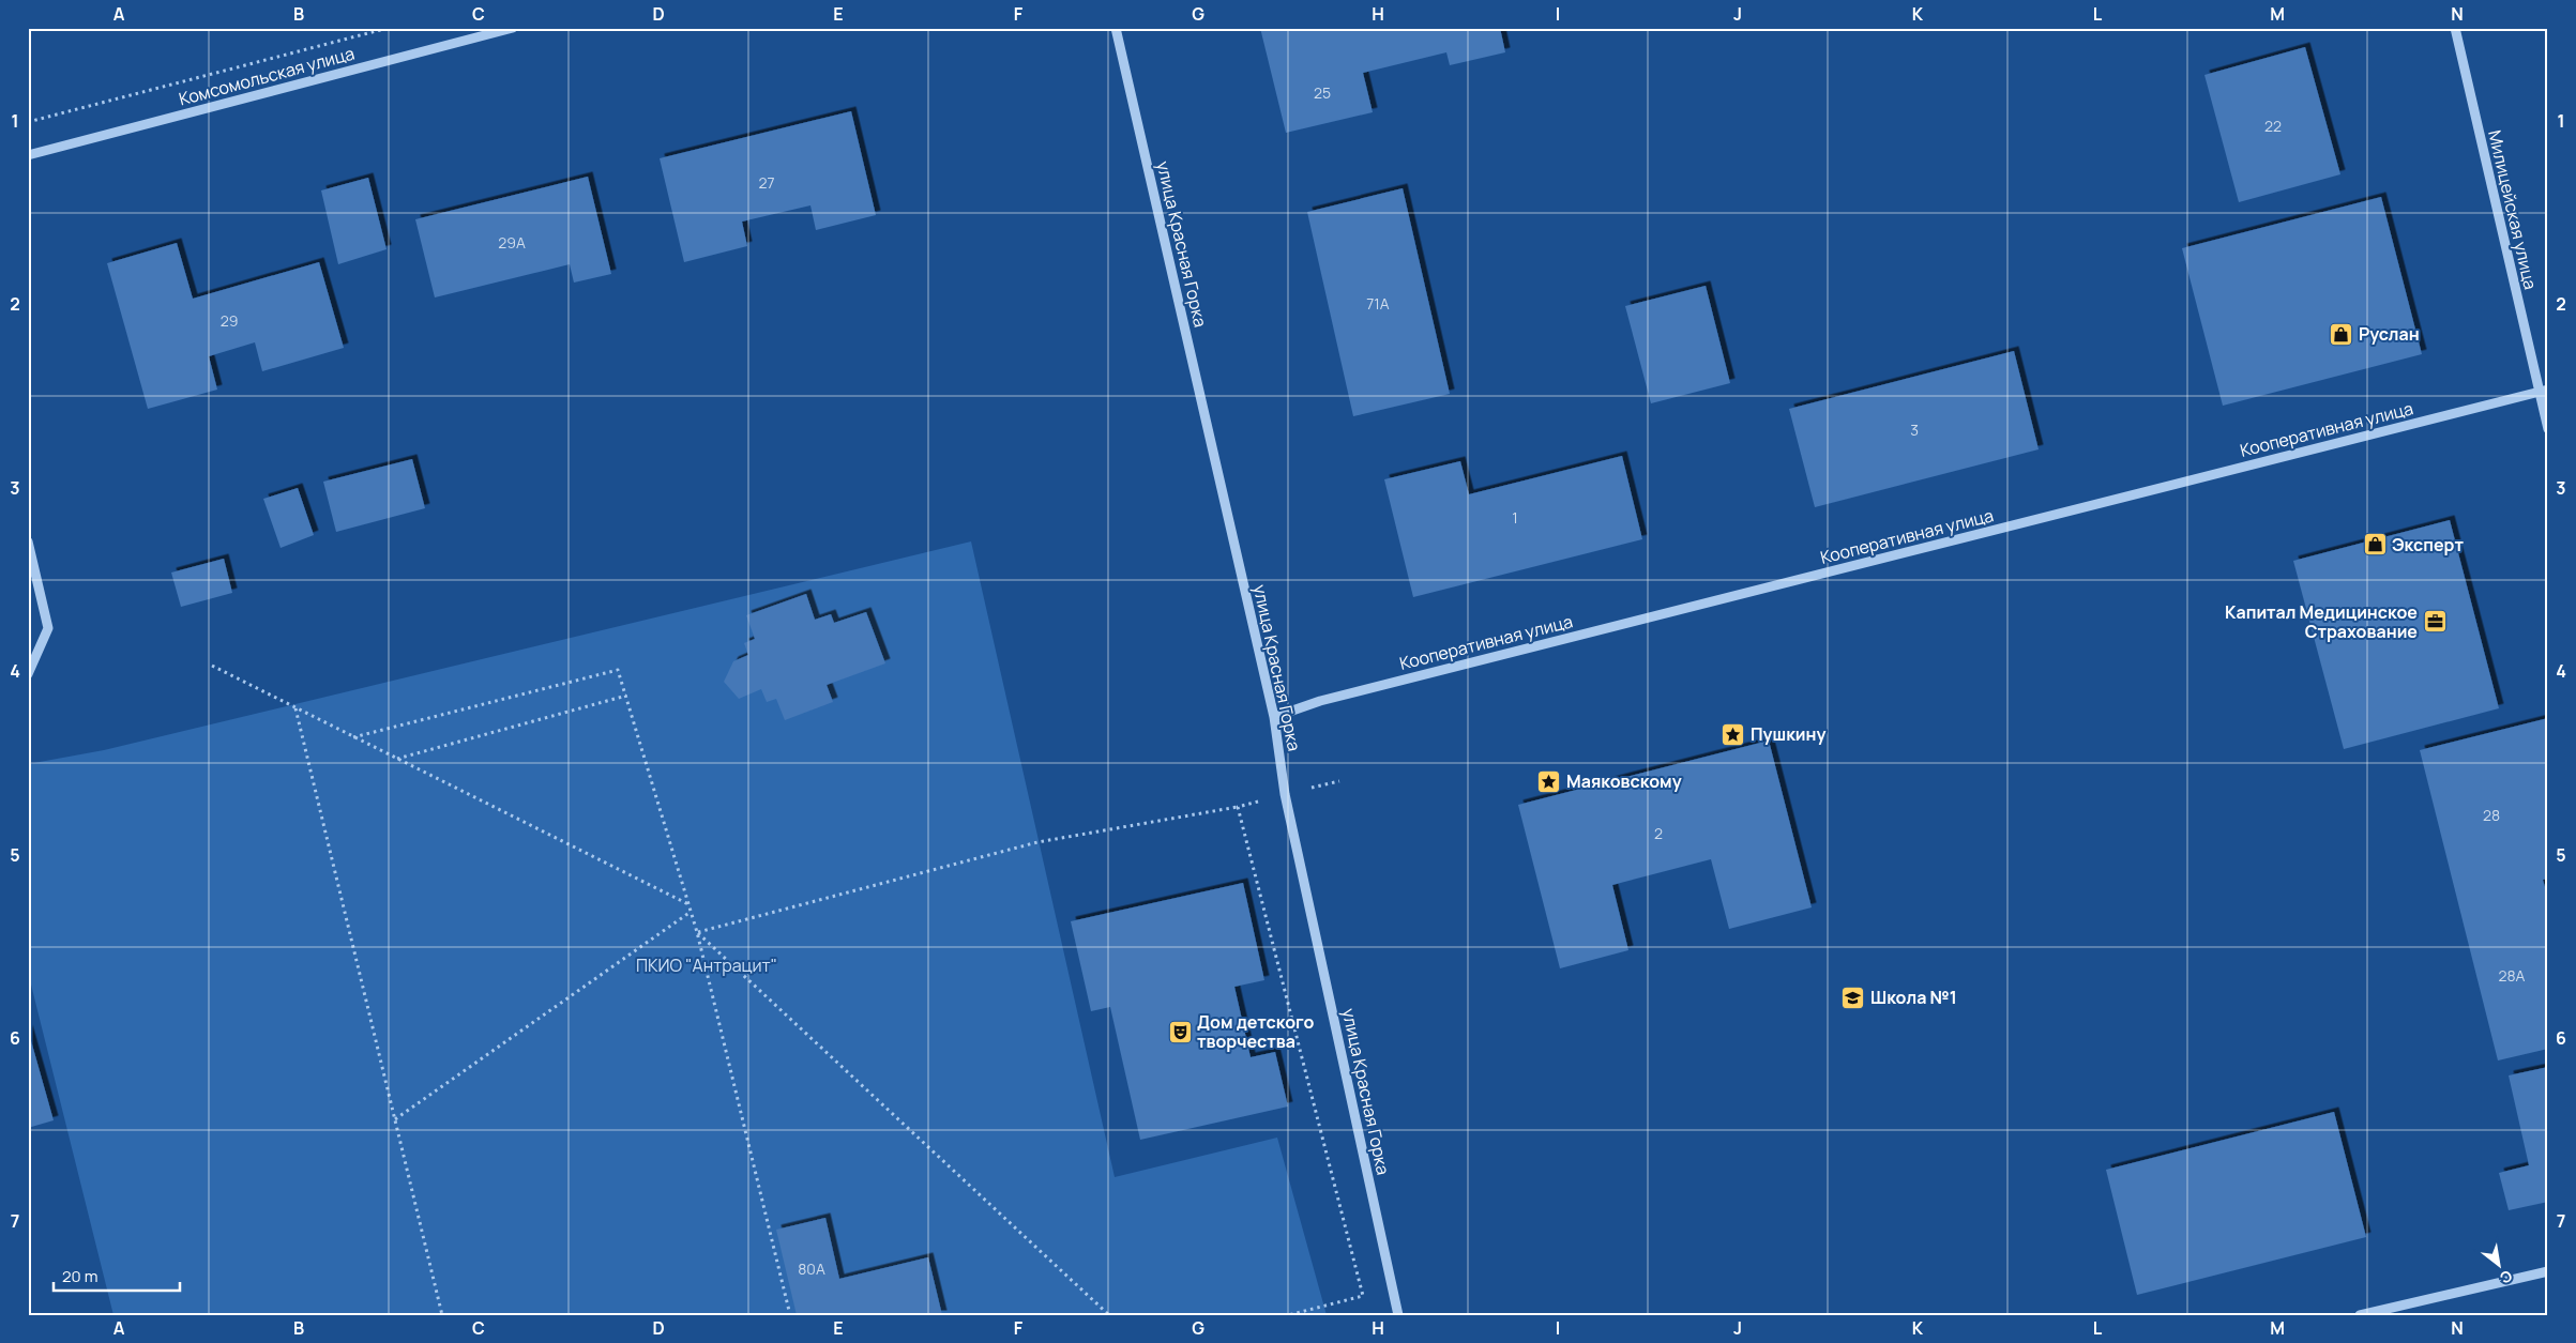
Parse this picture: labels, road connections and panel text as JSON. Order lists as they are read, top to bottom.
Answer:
{
  "streets": {
    "street": [
      "Комсомольская улица",
      "Милицейская улица",
      "улица Красная Горка",
      "Кооперативная улица"
    ]
  },
  "crossings": [
    ["Милицейская улица", "Кооперативная улица"],
    ["улица Красная Горка", "Кооперативная улица"]
  ],
  "parks": ["ПКИО \"Антрацит\""],
  "places": {
    "shop": ["Руслан", "Эксперт"],
    "office": ["Капитал Медицинское Страхование"],
    "place": ["Пушкину", "Маяковскому"],
    "school or university": ["Школа №1"],
    "theatre": ["Дом детского творчества"]
  },
  "house_numbers": [
    "25",
    "22",
    "27",
    "29А",
    "71А",
    "29",
    "3",
    "1",
    "28",
    "2",
    "28А",
    "80А"
  ],
  "scale_bar": "20 m",
  "north": "bottom right",
  "grid": {
    "columns": [
      "A",
      "B",
      "C",
      "D",
      "E",
      "F",
      "G",
      "H",
      "I",
      "J",
      "K",
      "L",
      "M",
      "N"
    ],
    "rows": [
      "1",
      "2",
      "3",
      "4",
      "5",
      "6",
      "7"
    ]
  }
}
